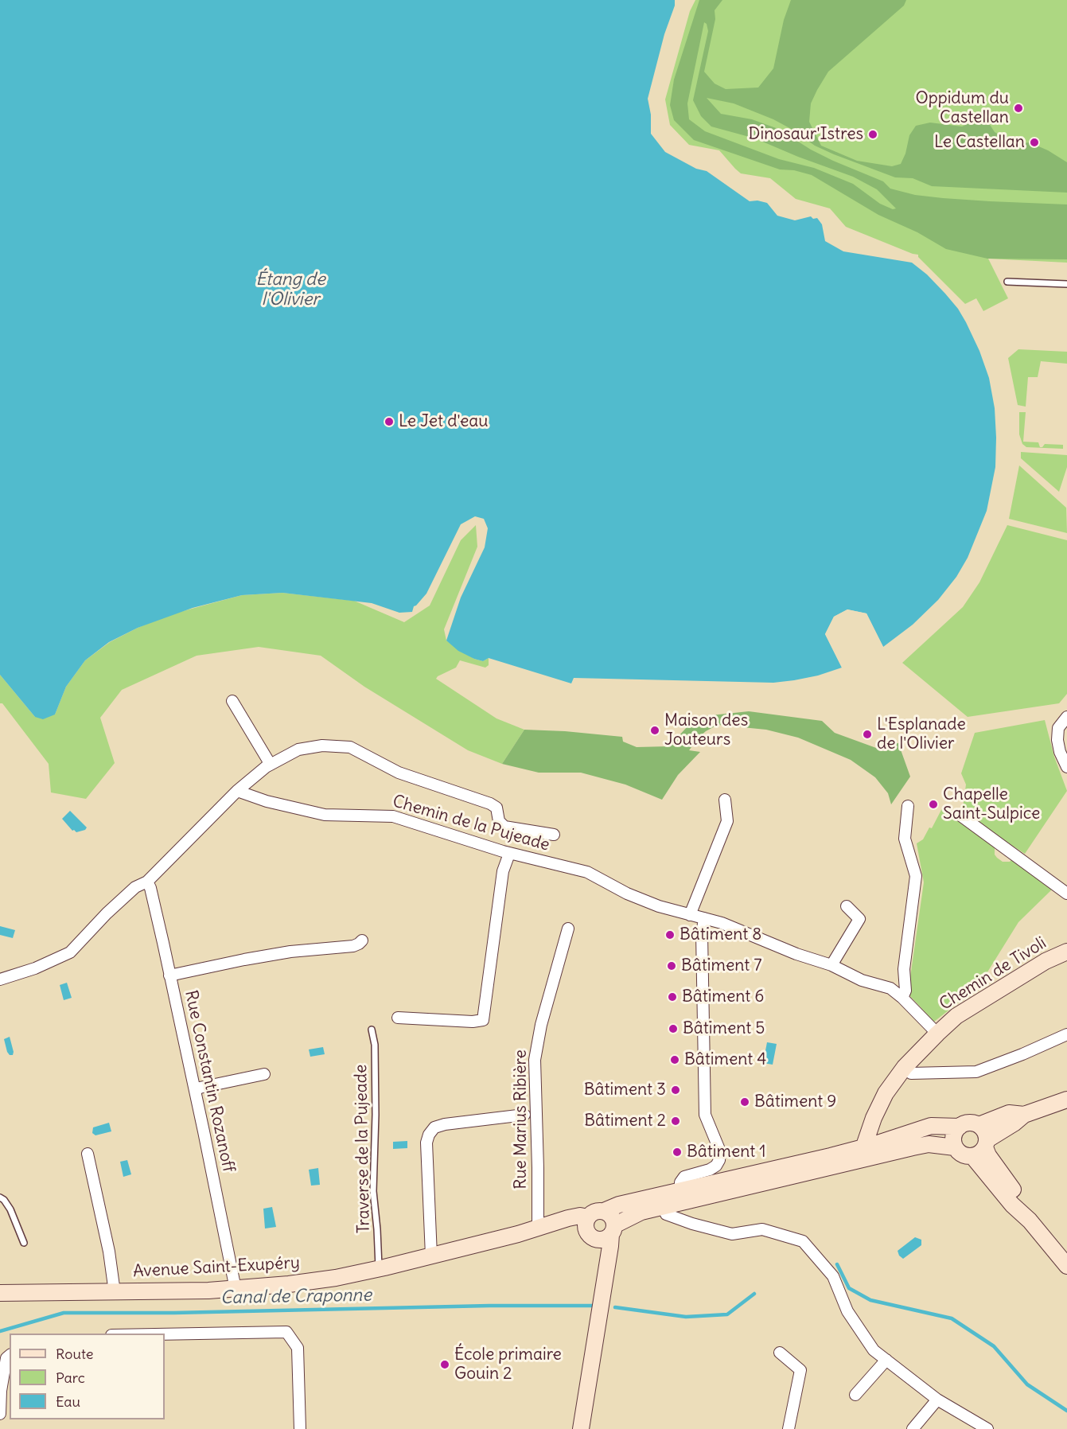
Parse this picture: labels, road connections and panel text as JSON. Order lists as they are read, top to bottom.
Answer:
{
  "streets": {
    "main road": ["Chemin de Tivoli", "Avenue Saint-Exupéry"],
    "street": ["Chemin de la Pujeade", "Rue Constantin Rozanoff", "Rue Marius Ribière"],
    "lane": ["Traverse de la Pujeade"]
  },
  "crossings": [
    ["Chemin de la Pujeade", "Chemin de Tivoli"],
    ["Rue Constantin Rozanoff", "Avenue Saint-Exupéry"],
    ["Rue Marius Ribière", "Avenue Saint-Exupéry"],
    ["Traverse de la Pujeade", "Avenue Saint-Exupéry"]
  ],
  "water": ["Étang de l'Olivier", "Canal de Craponne"],
  "places": [
    "Oppidum du Castellan",
    "Dinosaur'Istres",
    "Le Castellan",
    "Le Jet d'eau",
    "Maison des Jouteurs",
    "L'Esplanade de l'Olivier",
    "Chapelle Saint-Sulpice",
    "Bâtiment 8",
    "Bâtiment 7",
    "Bâtiment 6",
    "Bâtiment 5",
    "Bâtiment 4",
    "Bâtiment 3",
    "Bâtiment 9",
    "Bâtiment 2",
    "Bâtiment 1",
    "École primaire Gouin 2"
  ],
  "legend": ["Route", "Parc", "Eau"]
}
